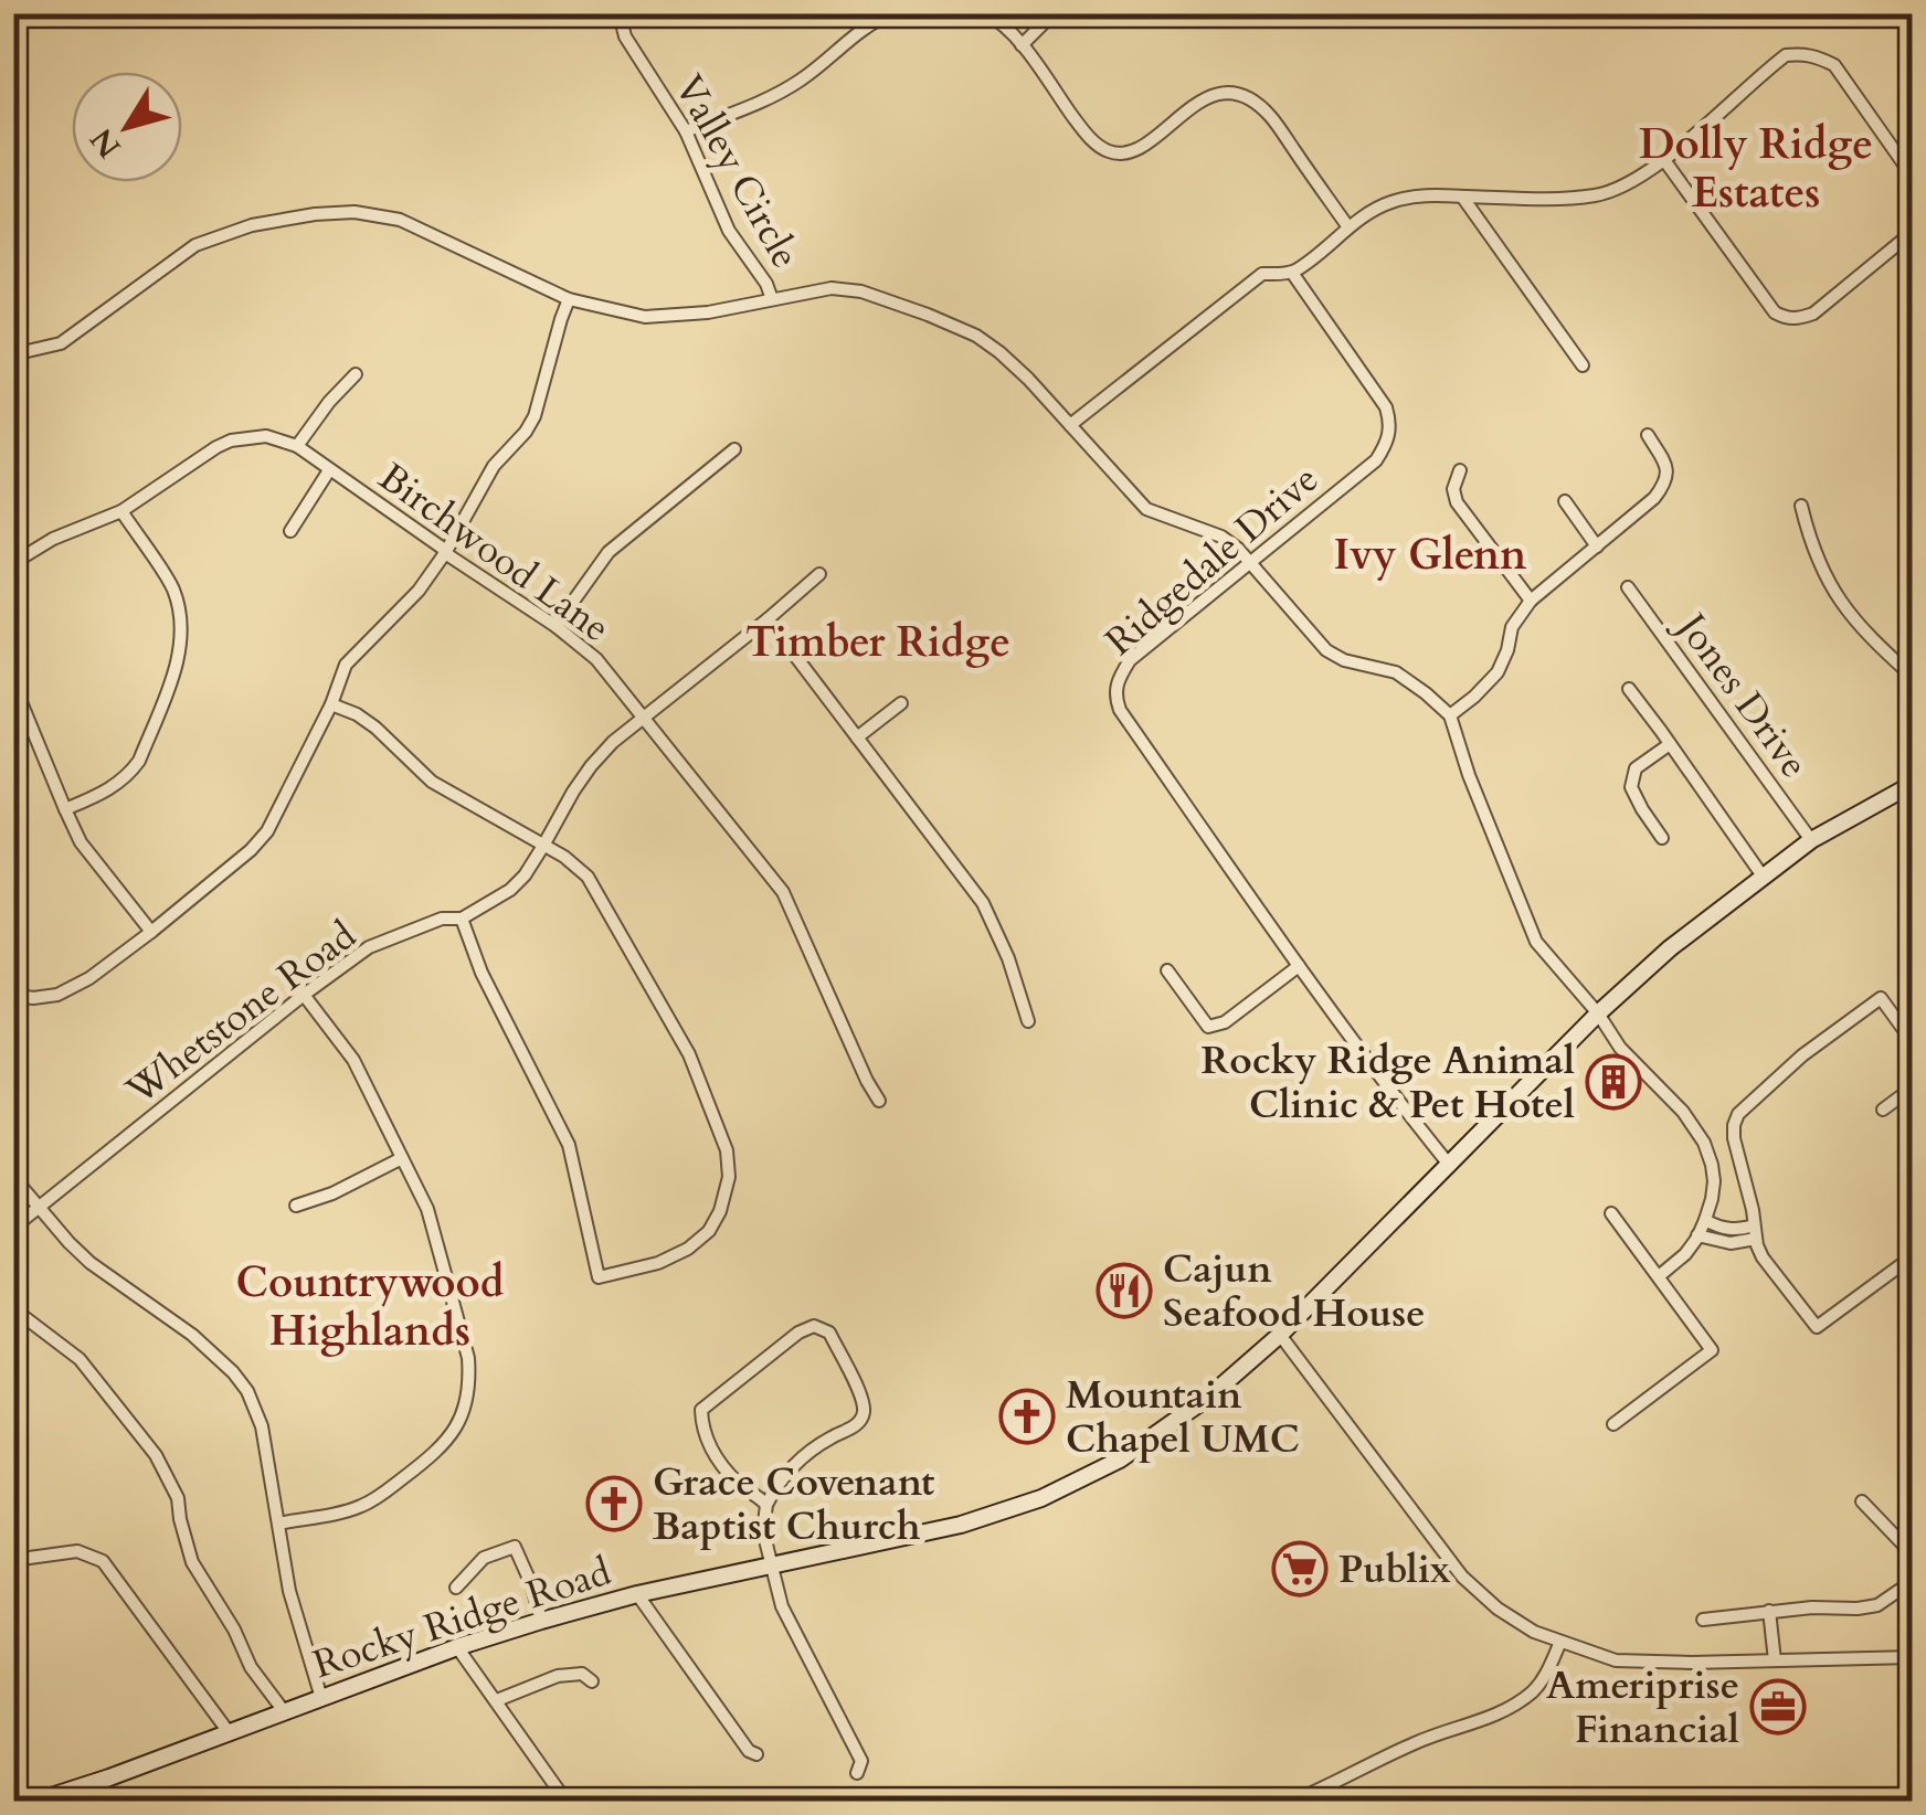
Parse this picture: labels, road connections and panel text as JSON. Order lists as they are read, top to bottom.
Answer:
{
  "streets": {
    "main road": ["Rocky Ridge Road"],
    "street": [
      "Valley Circle",
      "Birchwood Lane",
      "Ridgedale Drive",
      "Jones Drive",
      "Whetstone Road"
    ]
  },
  "crossings": [
    ["Birchwood Lane", "Whetstone Road"],
    ["Ridgedale Drive", "Rocky Ridge Road"],
    ["Jones Drive", "Rocky Ridge Road"]
  ],
  "districts": [
    "Dolly Ridge Estates",
    "Ivy Glenn",
    "Timber Ridge",
    "Countrywood Highlands"
  ],
  "places": {
    "building": ["Rocky Ridge Animal Clinic & Pet Hotel"],
    "restaurant": ["Cajun Seafood House"],
    "church": ["Mountain Chapel UMC", "Grace Covenant Baptist Church"],
    "supermarket": ["Publix"],
    "office": ["Ameriprise Financial"]
  },
  "north": "bottom left"
}
